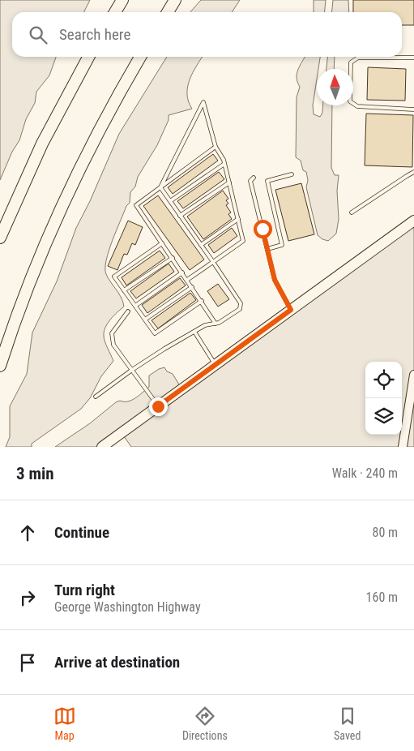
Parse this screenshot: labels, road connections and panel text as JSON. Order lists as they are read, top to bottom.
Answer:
{
  "north": "top",
  "page": {
    "search": "Search here",
    "heading": ["3 min", "Walk · 240 m"],
    "list": [
      ["Continue", "80 m"],
      ["Turn right", "George Washington Highway", "160 m"],
      "Arrive at destination"
    ],
    "nav": ["Map", "Directions", "Saved"]
  }
}
